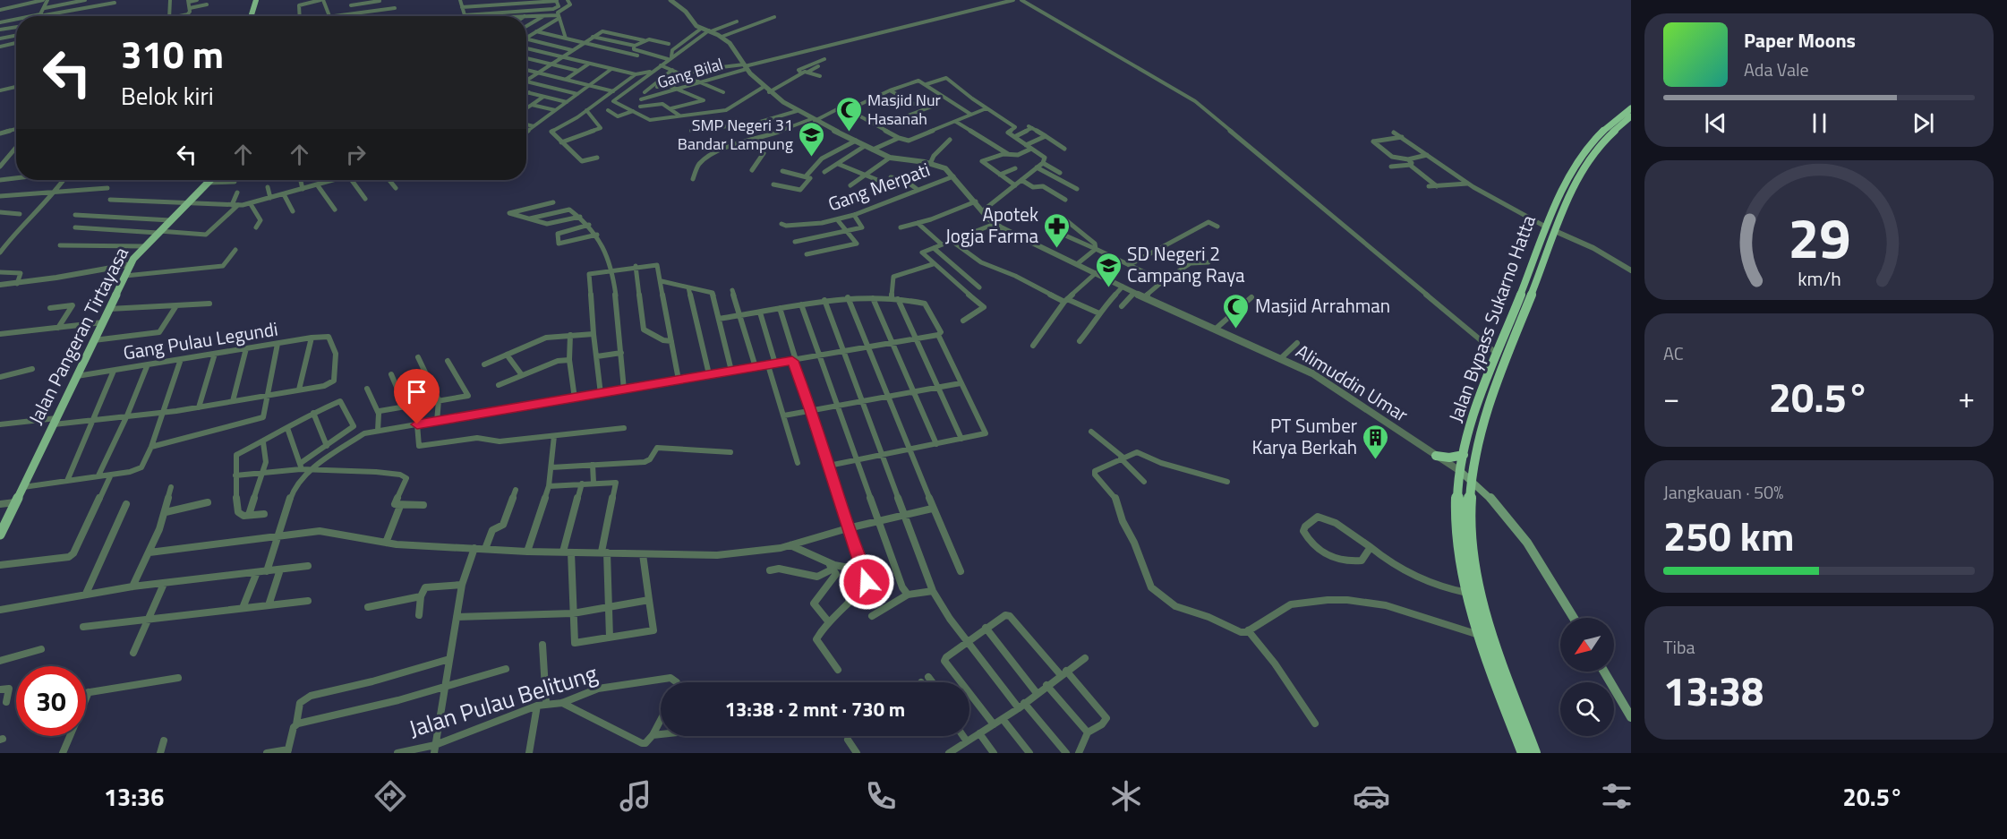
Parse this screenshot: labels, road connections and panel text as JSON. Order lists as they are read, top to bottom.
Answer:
{
  "streets": {
    "highway": ["Jalan Bypass Sukarno Hatta"],
    "main road": ["Jalan Pangeran Tirtayasa", "Alimuddin Umar"],
    "street": [
      "Gang Bilal",
      "Gang Merpati",
      "Gang Pulau Legundi",
      "Jalan Pulau Belitung"
    ]
  },
  "crossings": [
    ["Gang Bilal", "Alimuddin Umar"],
    ["Gang Merpati", "Alimuddin Umar"],
    ["Jalan Bypass Sukarno Hatta", "Alimuddin Umar"],
    ["Jalan Pangeran Tirtayasa", "Gang Pulau Legundi"]
  ],
  "places": {
    "mosque": ["Masjid Nur Hasanah", "Masjid Arrahman"],
    "school or university": ["SMP Negeri 31 Bandar Lampung", "SD Negeri 2 Campang Raya"],
    "pharmacy": ["Apotek Jogja Farma"],
    "building": ["PT Sumber Karya Berkah"]
  },
  "north": "bottom left",
  "page": {
    "turn": ["310 m", "Belok kiri"],
    "song": ["Paper Moons", "Ada Vale"],
    "tile": [
      "AC",
      ["Jangkauan · 50%", "250 km"],
      ["Tiba", "13:38"]
    ],
    "heat": ["−", "20.5°", "+"],
    "limit": "30",
    "trip": "13:38 · 2 mnt · 730 m",
    "tabs": ["13:36", "20.5°"],
    "gauge": ["29", "km/h"]
  }
}
